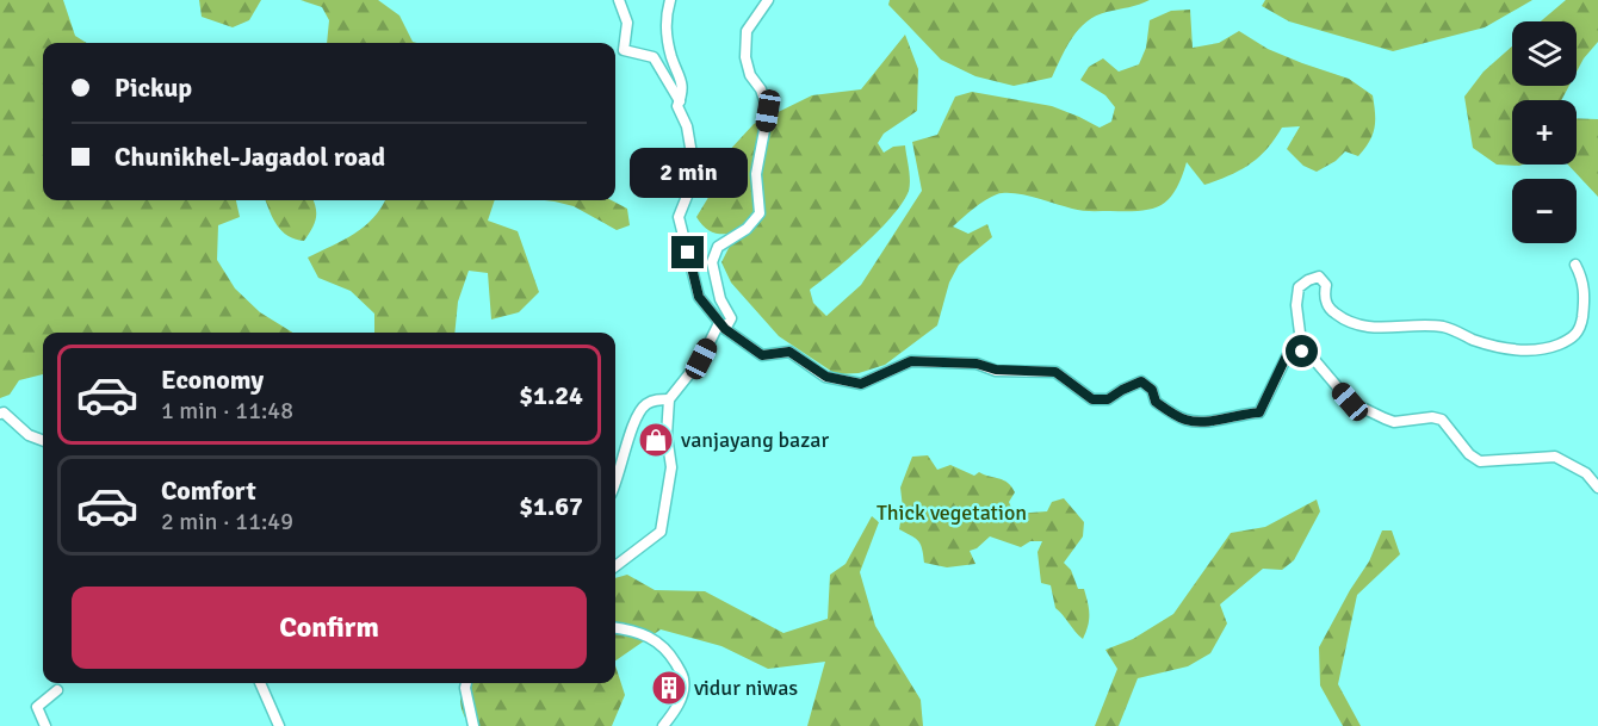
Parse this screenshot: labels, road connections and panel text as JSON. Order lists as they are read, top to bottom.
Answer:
{
  "parks": ["Thick vegetation"],
  "places": {
    "shop": ["vanjayang bazar"],
    "building": ["vidur niwas"]
  },
  "page": {
    "map_buttons": ["+", "−"],
    "banner": ["Pickup", "Chunikhel-Jagadol road"],
    "bubble": "2 min",
    "list": [
      {
        "name": "Economy",
        "note": "1 min · 11:48",
        "value": "$1.24"
      },
      {
        "name": "Comfort",
        "note": "2 min · 11:49",
        "value": "$1.67"
      }
    ],
    "buttons": "Confirm"
  }
}
